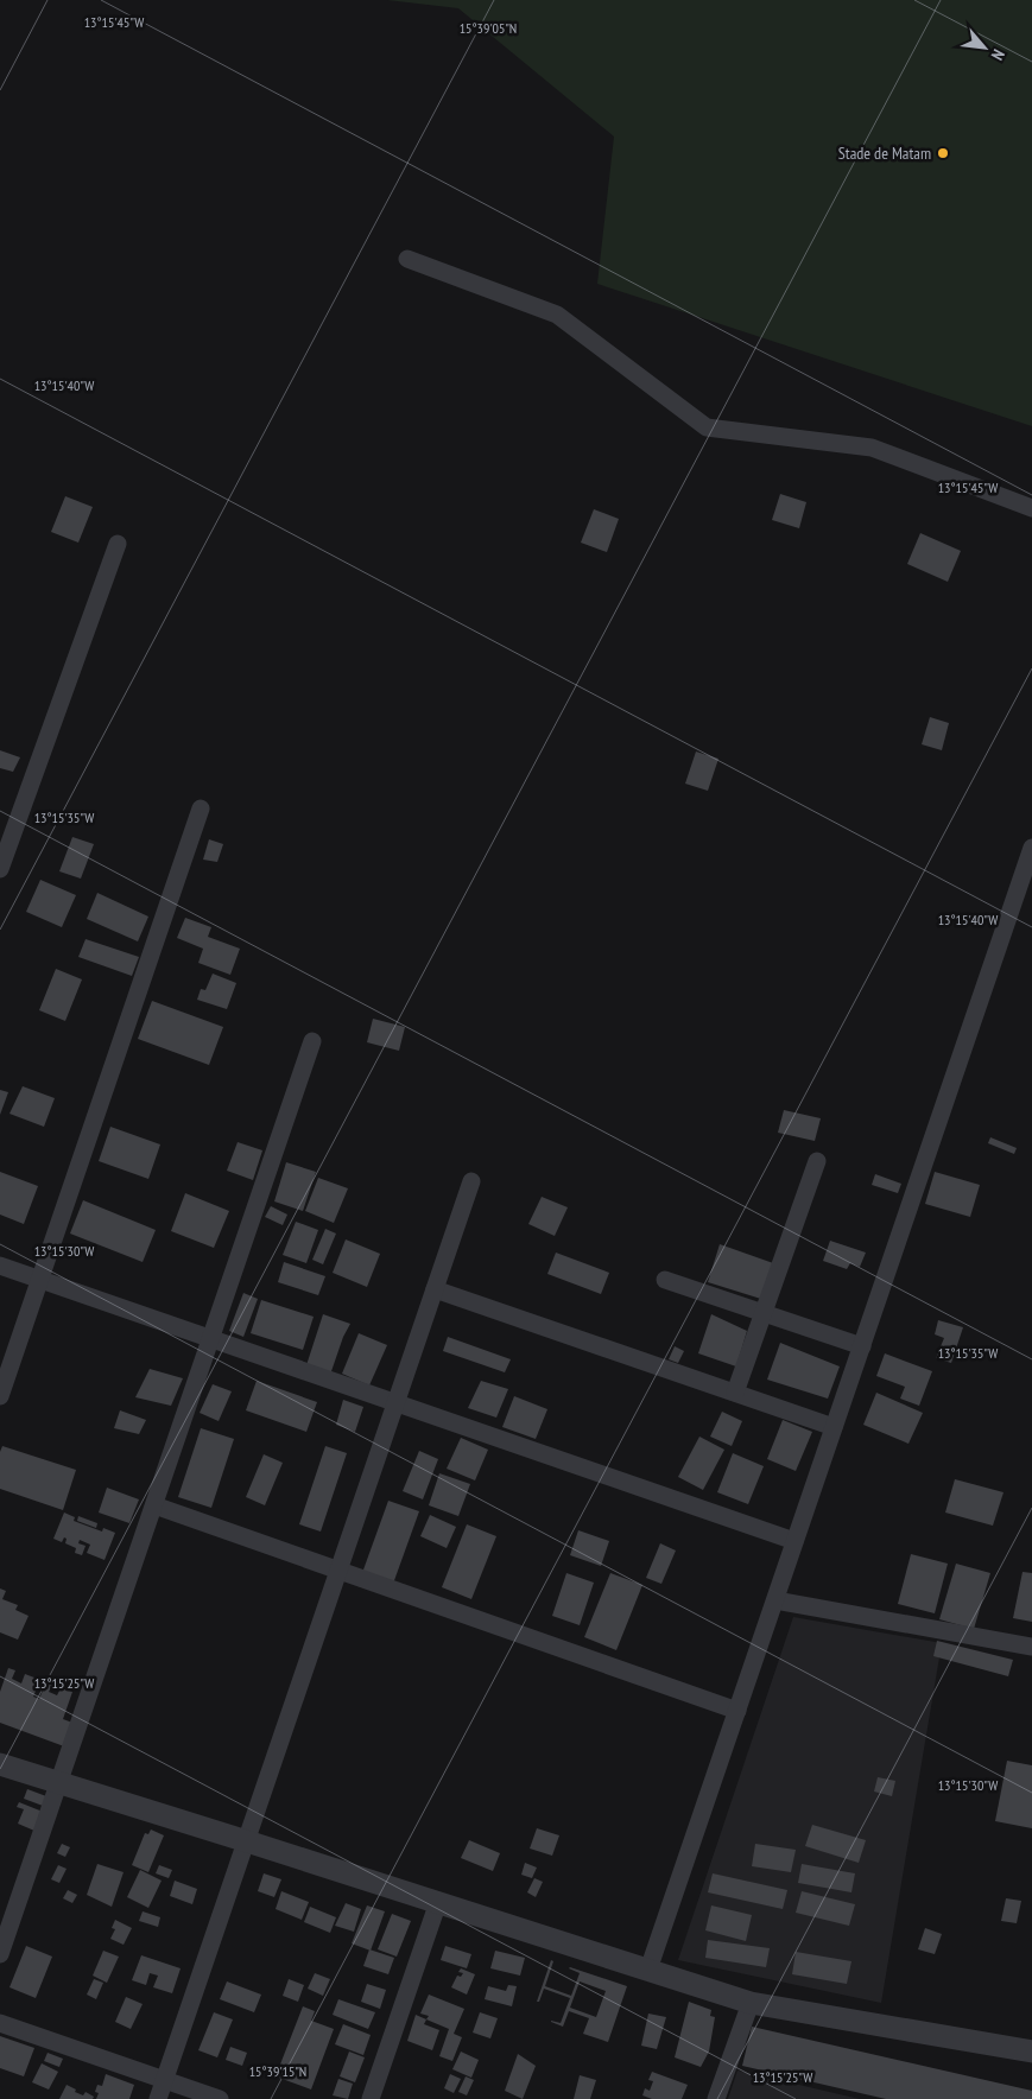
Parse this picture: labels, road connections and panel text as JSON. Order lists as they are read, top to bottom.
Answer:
{
  "places": ["Stade de Matam"],
  "north": "bottom right",
  "coordinates": [
    "13°15'45\"W",
    "15°39'05\"N",
    "13°15'40\"W",
    "13°15'35\"W",
    "13°15'30\"W",
    "13°15'25\"W",
    "15°39'15\"N"
  ]
}
